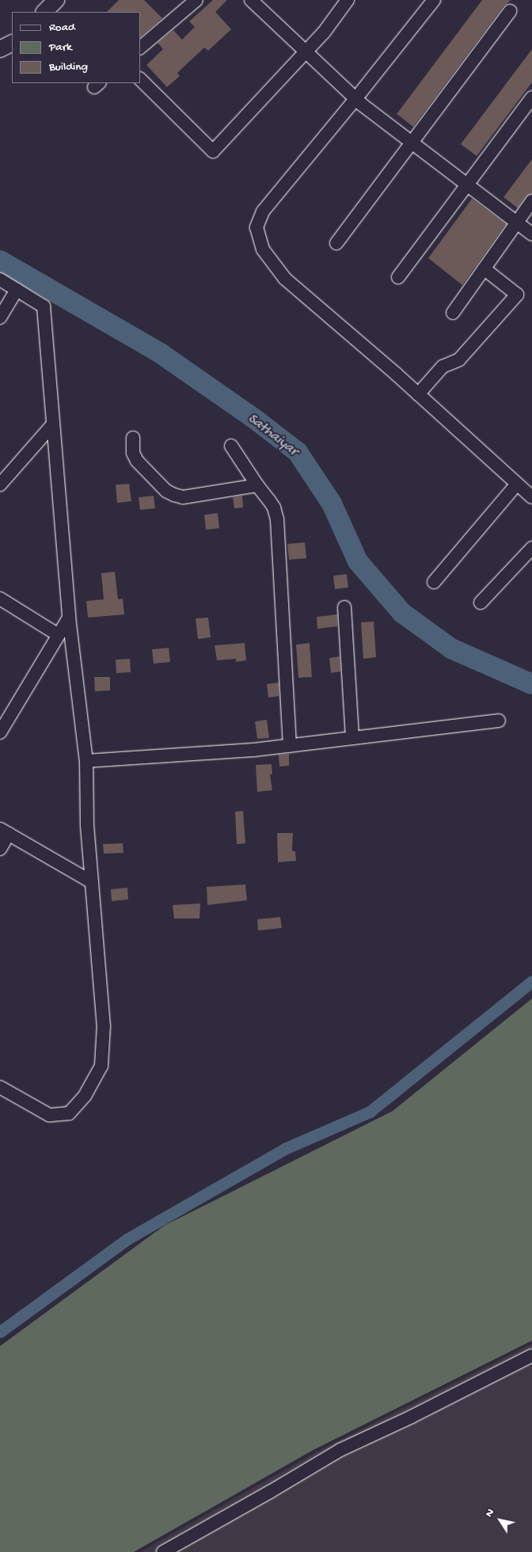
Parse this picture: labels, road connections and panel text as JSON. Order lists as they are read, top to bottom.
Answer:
{
  "water": ["Sathaiyar"],
  "legend": ["Road", "Park", "Building"],
  "north": "top left"
}
